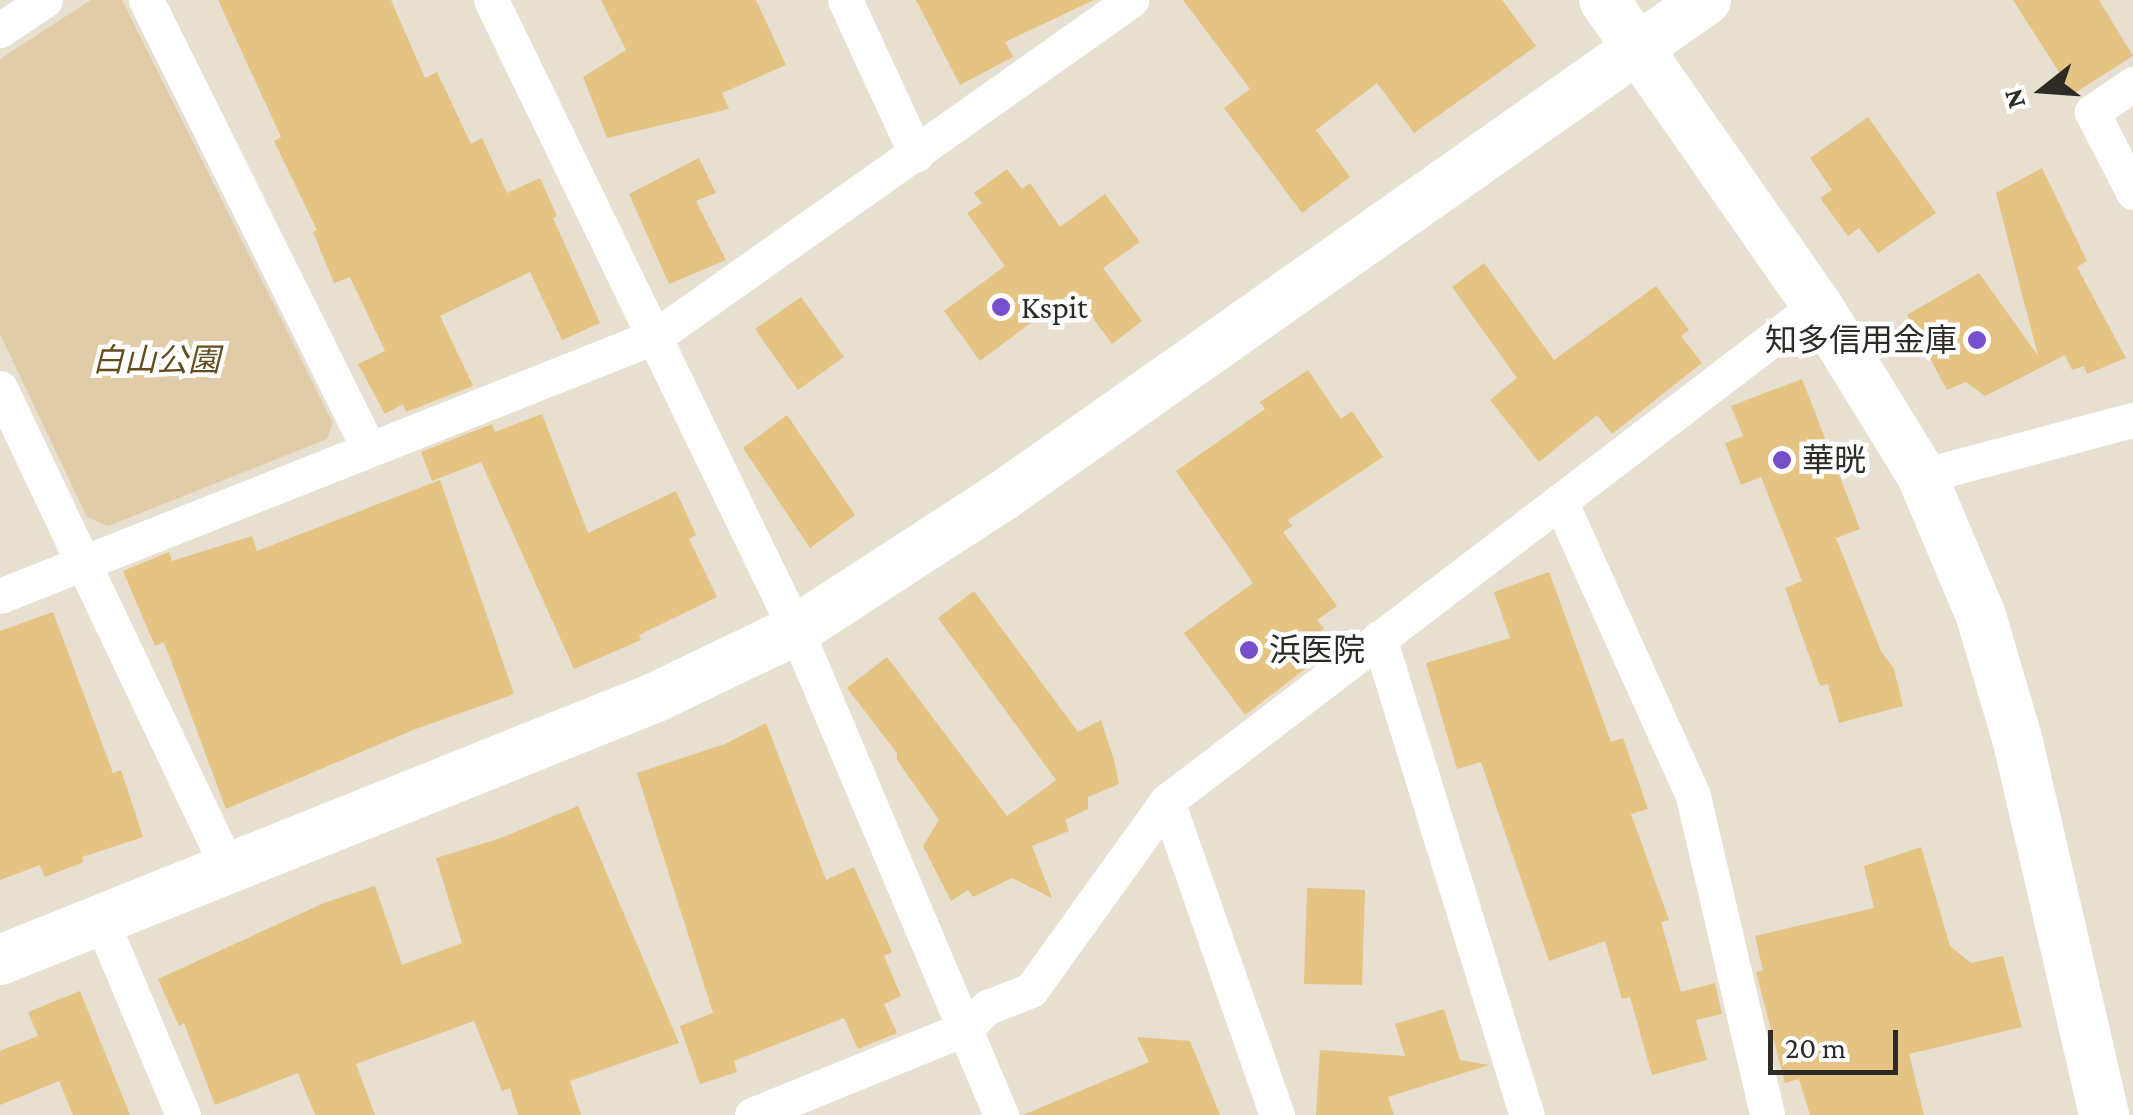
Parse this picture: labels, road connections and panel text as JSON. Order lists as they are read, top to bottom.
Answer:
{
  "parks": ["白山公園"],
  "places": [
    "Kspit",
    "知多信用金庫",
    "華晄",
    "浜医院"
  ],
  "scale_bar": "20 m",
  "north": "left"
}
